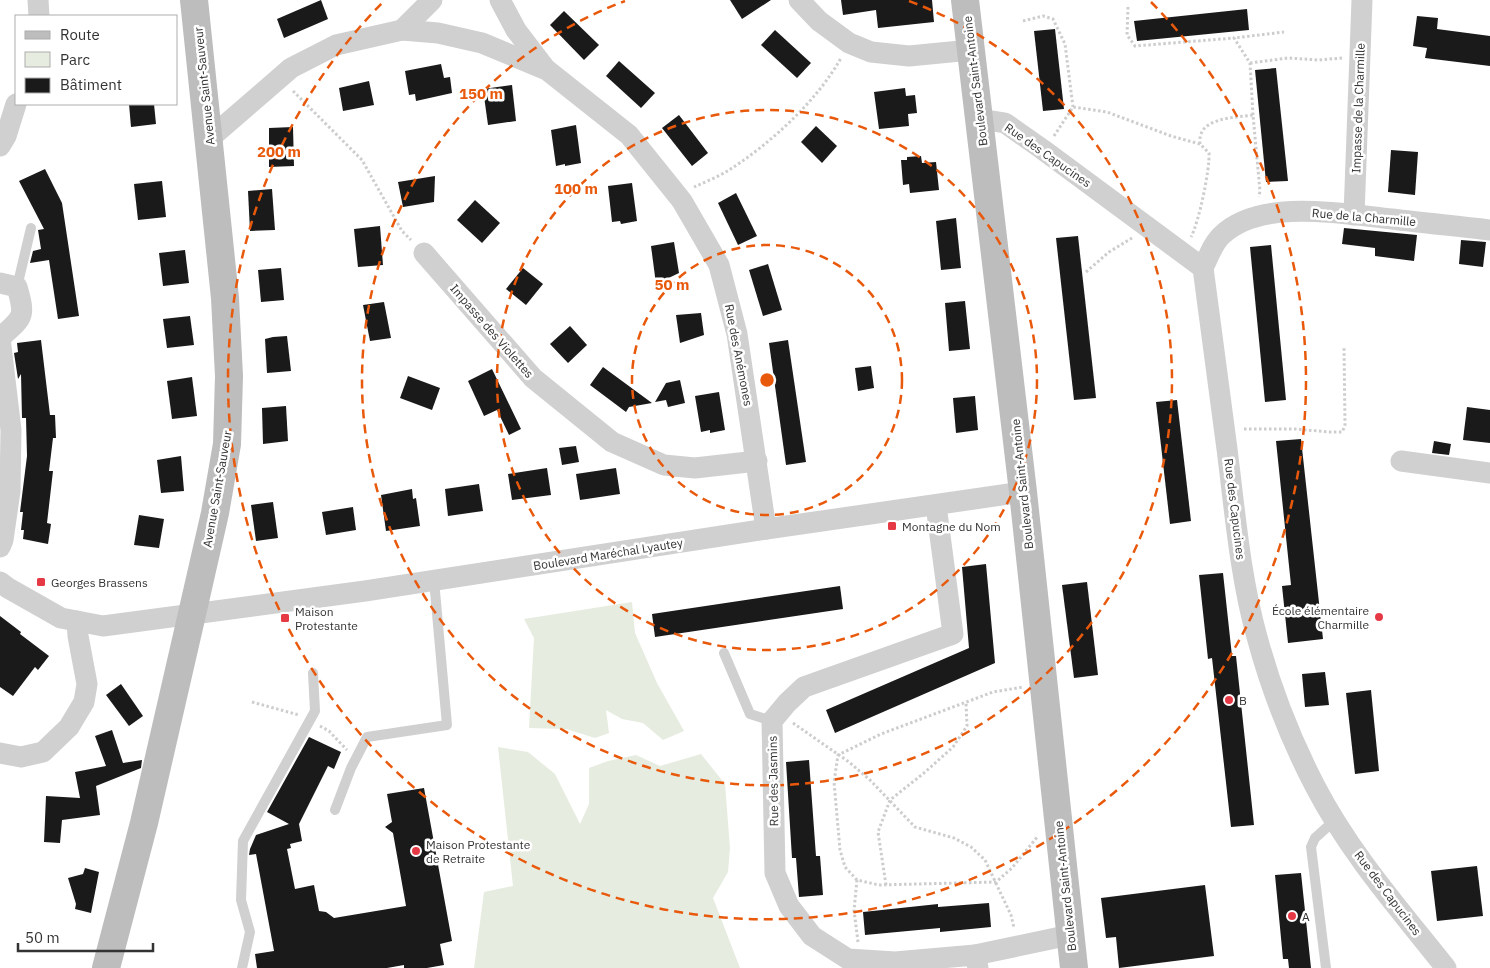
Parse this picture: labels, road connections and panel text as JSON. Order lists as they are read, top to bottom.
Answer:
{
  "streets": {
    "street": [
      "Boulevard Saint-Antoine",
      "Avenue Saint-Sauveur",
      "Impasse de la Charmille",
      "Rue des Capucines",
      "Rue de la Charmille",
      "Impasse des Violettes",
      "Rue des Anémones",
      "Boulevard Maréchal Lyautey",
      "Rue des Jasmins"
    ]
  },
  "crossings": [
    ["Boulevard Saint-Antoine", "Rue des Capucines"],
    ["Boulevard Saint-Antoine", "Boulevard Maréchal Lyautey"],
    ["Boulevard Saint-Antoine", "Rue des Jasmins"],
    ["Avenue Saint-Sauveur", "Rue des Anémones"],
    ["Avenue Saint-Sauveur", "Boulevard Maréchal Lyautey"],
    ["Impasse de la Charmille", "Rue de la Charmille"],
    ["Rue des Capucines", "Rue de la Charmille"],
    ["Impasse des Violettes", "Rue des Anémones"],
    ["Rue des Anémones", "Boulevard Maréchal Lyautey"],
    ["Boulevard Maréchal Lyautey", "Rue des Jasmins"]
  ],
  "places": {
    "transit": ["Montagne du Nom", "Georges Brassens", "Maison Protestante"],
    "other": [
      "École élémentaire Charmille",
      "B",
      "Maison Protestante de Retraite",
      "A"
    ]
  },
  "legend": ["Route", "Parc", "Bâtiment"],
  "scale_bar": "50 m",
  "rings": [
    "150 m",
    "200 m",
    "100 m",
    "50 m"
  ]
}
